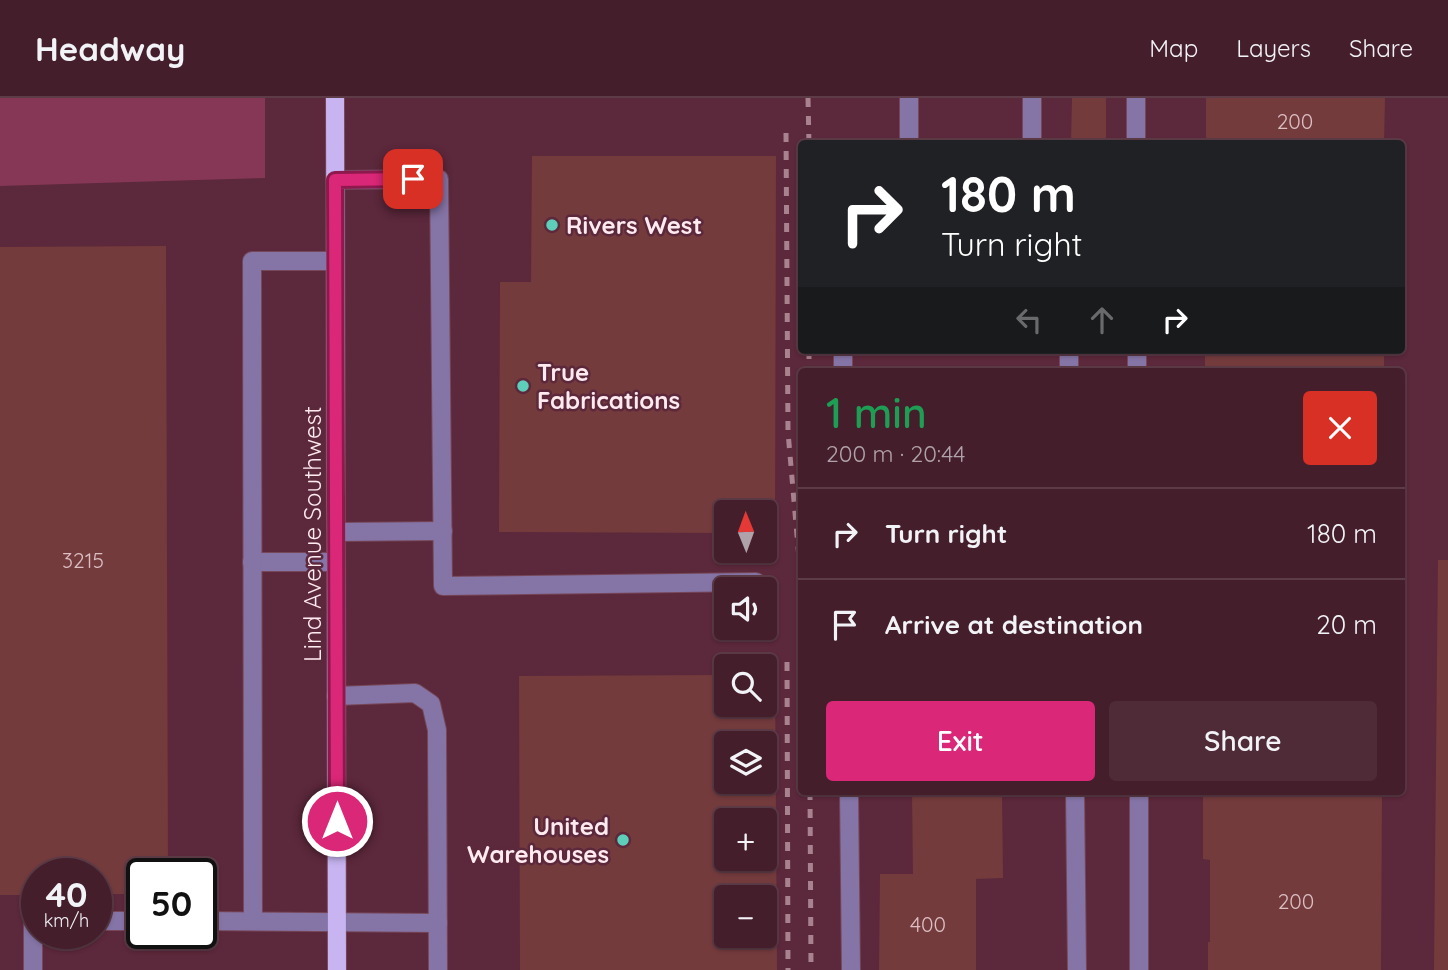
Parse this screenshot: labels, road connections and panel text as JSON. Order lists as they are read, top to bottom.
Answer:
{
  "streets": {
    "main road": ["Lind Avenue Southwest"]
  },
  "places": ["Rivers West", "True Fabrications", "United Warehouses"],
  "house_numbers": [
    "200",
    "3215",
    "200",
    "400"
  ],
  "north": "top",
  "page": {
    "header": "Headway",
    "nav": ["Map", "Layers", "Share"],
    "turn": ["180 m", "Turn right"],
    "heading": ["1 min", "200 m · 20:44"],
    "list": [
      {
        "name": "Turn right",
        "value": "180 m"
      },
      {
        "name": "Arrive at destination",
        "value": "20 m"
      }
    ],
    "map_buttons": ["+", "−"],
    "buttons": ["Exit", "Share"],
    "speed": "40 km/h",
    "limit": "50"
  }
}
